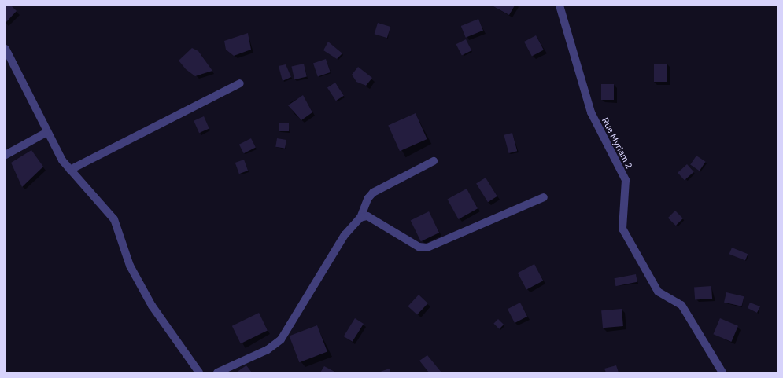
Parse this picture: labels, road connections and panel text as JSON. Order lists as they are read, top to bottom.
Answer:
{
  "streets": {
    "street": ["Rue Myriam 2"]
  }
}
